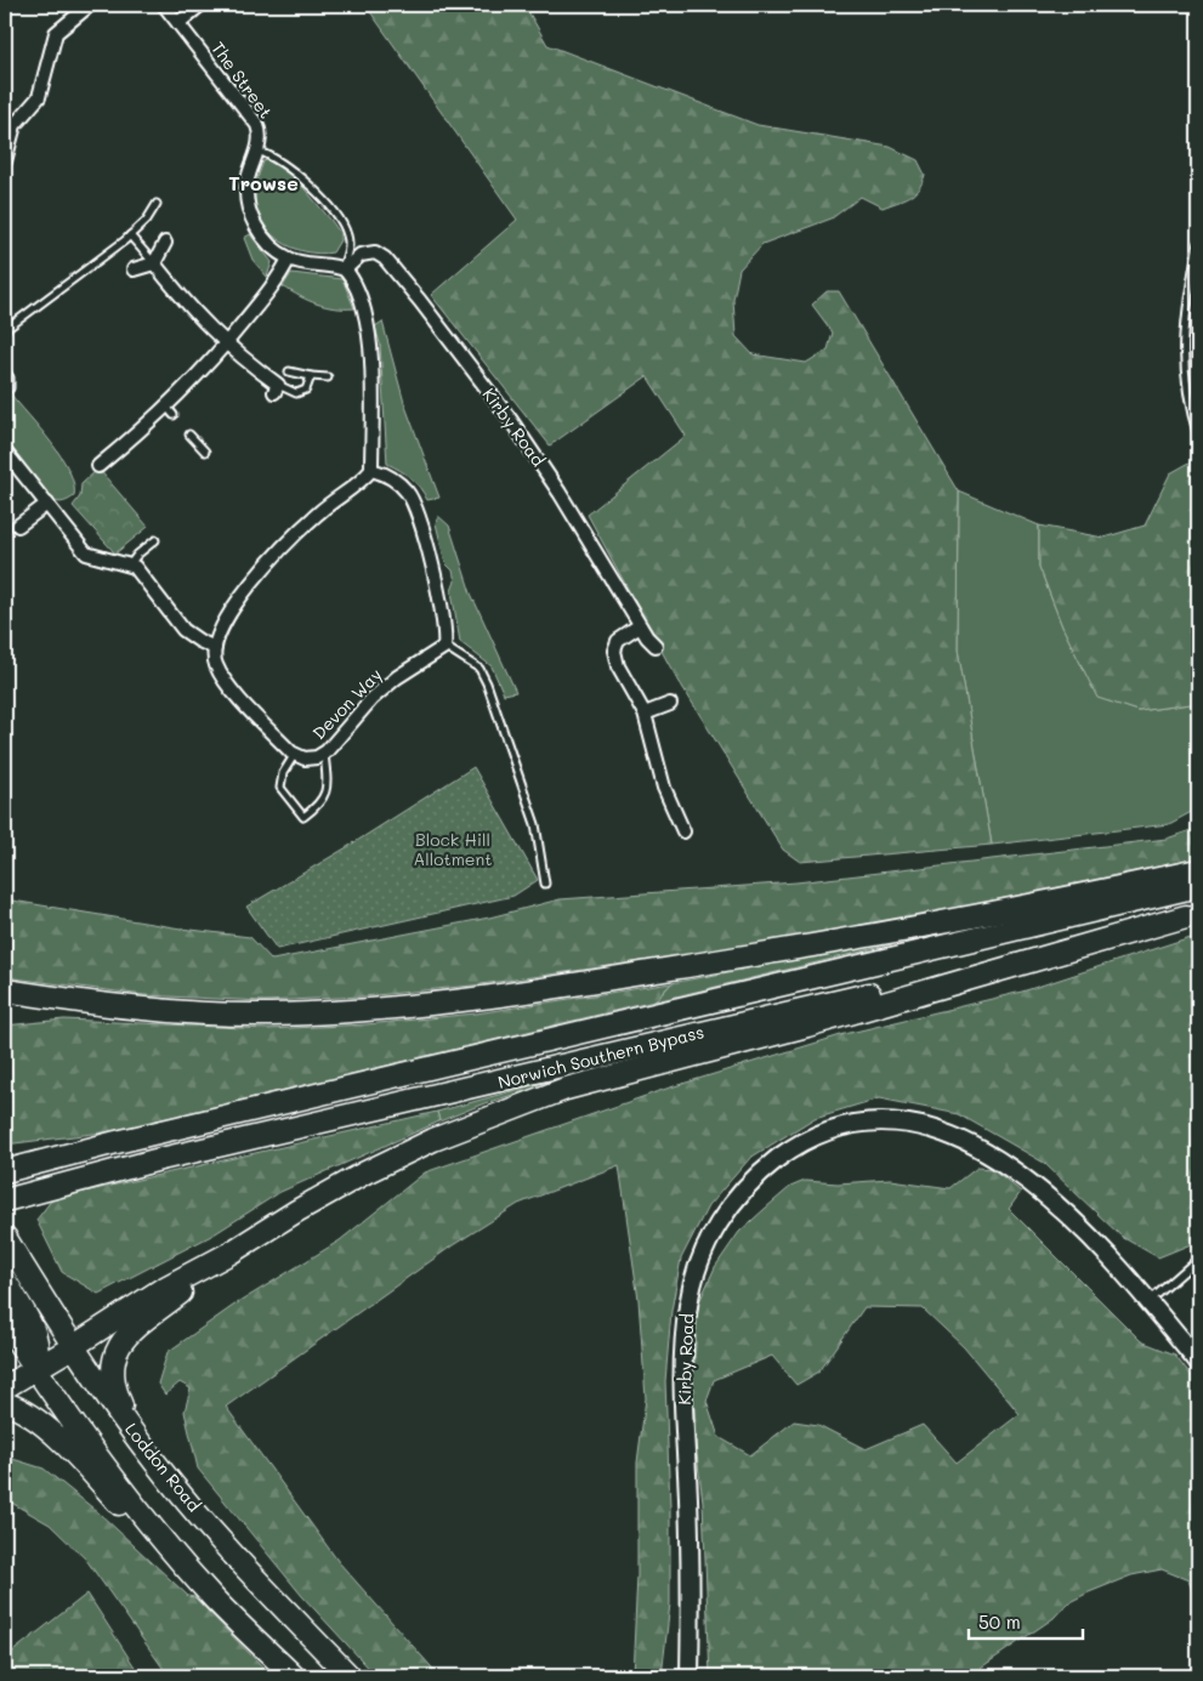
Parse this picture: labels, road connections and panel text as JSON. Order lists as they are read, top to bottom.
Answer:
{
  "streets": {
    "highway": ["Norwich Southern Bypass", "Loddon Road"],
    "street": ["The Street", "Kirby Road", "Devon Way"]
  },
  "districts": ["Trowse"],
  "parks": ["Block Hill Allotment"],
  "scale_bar": "50 m"
}
